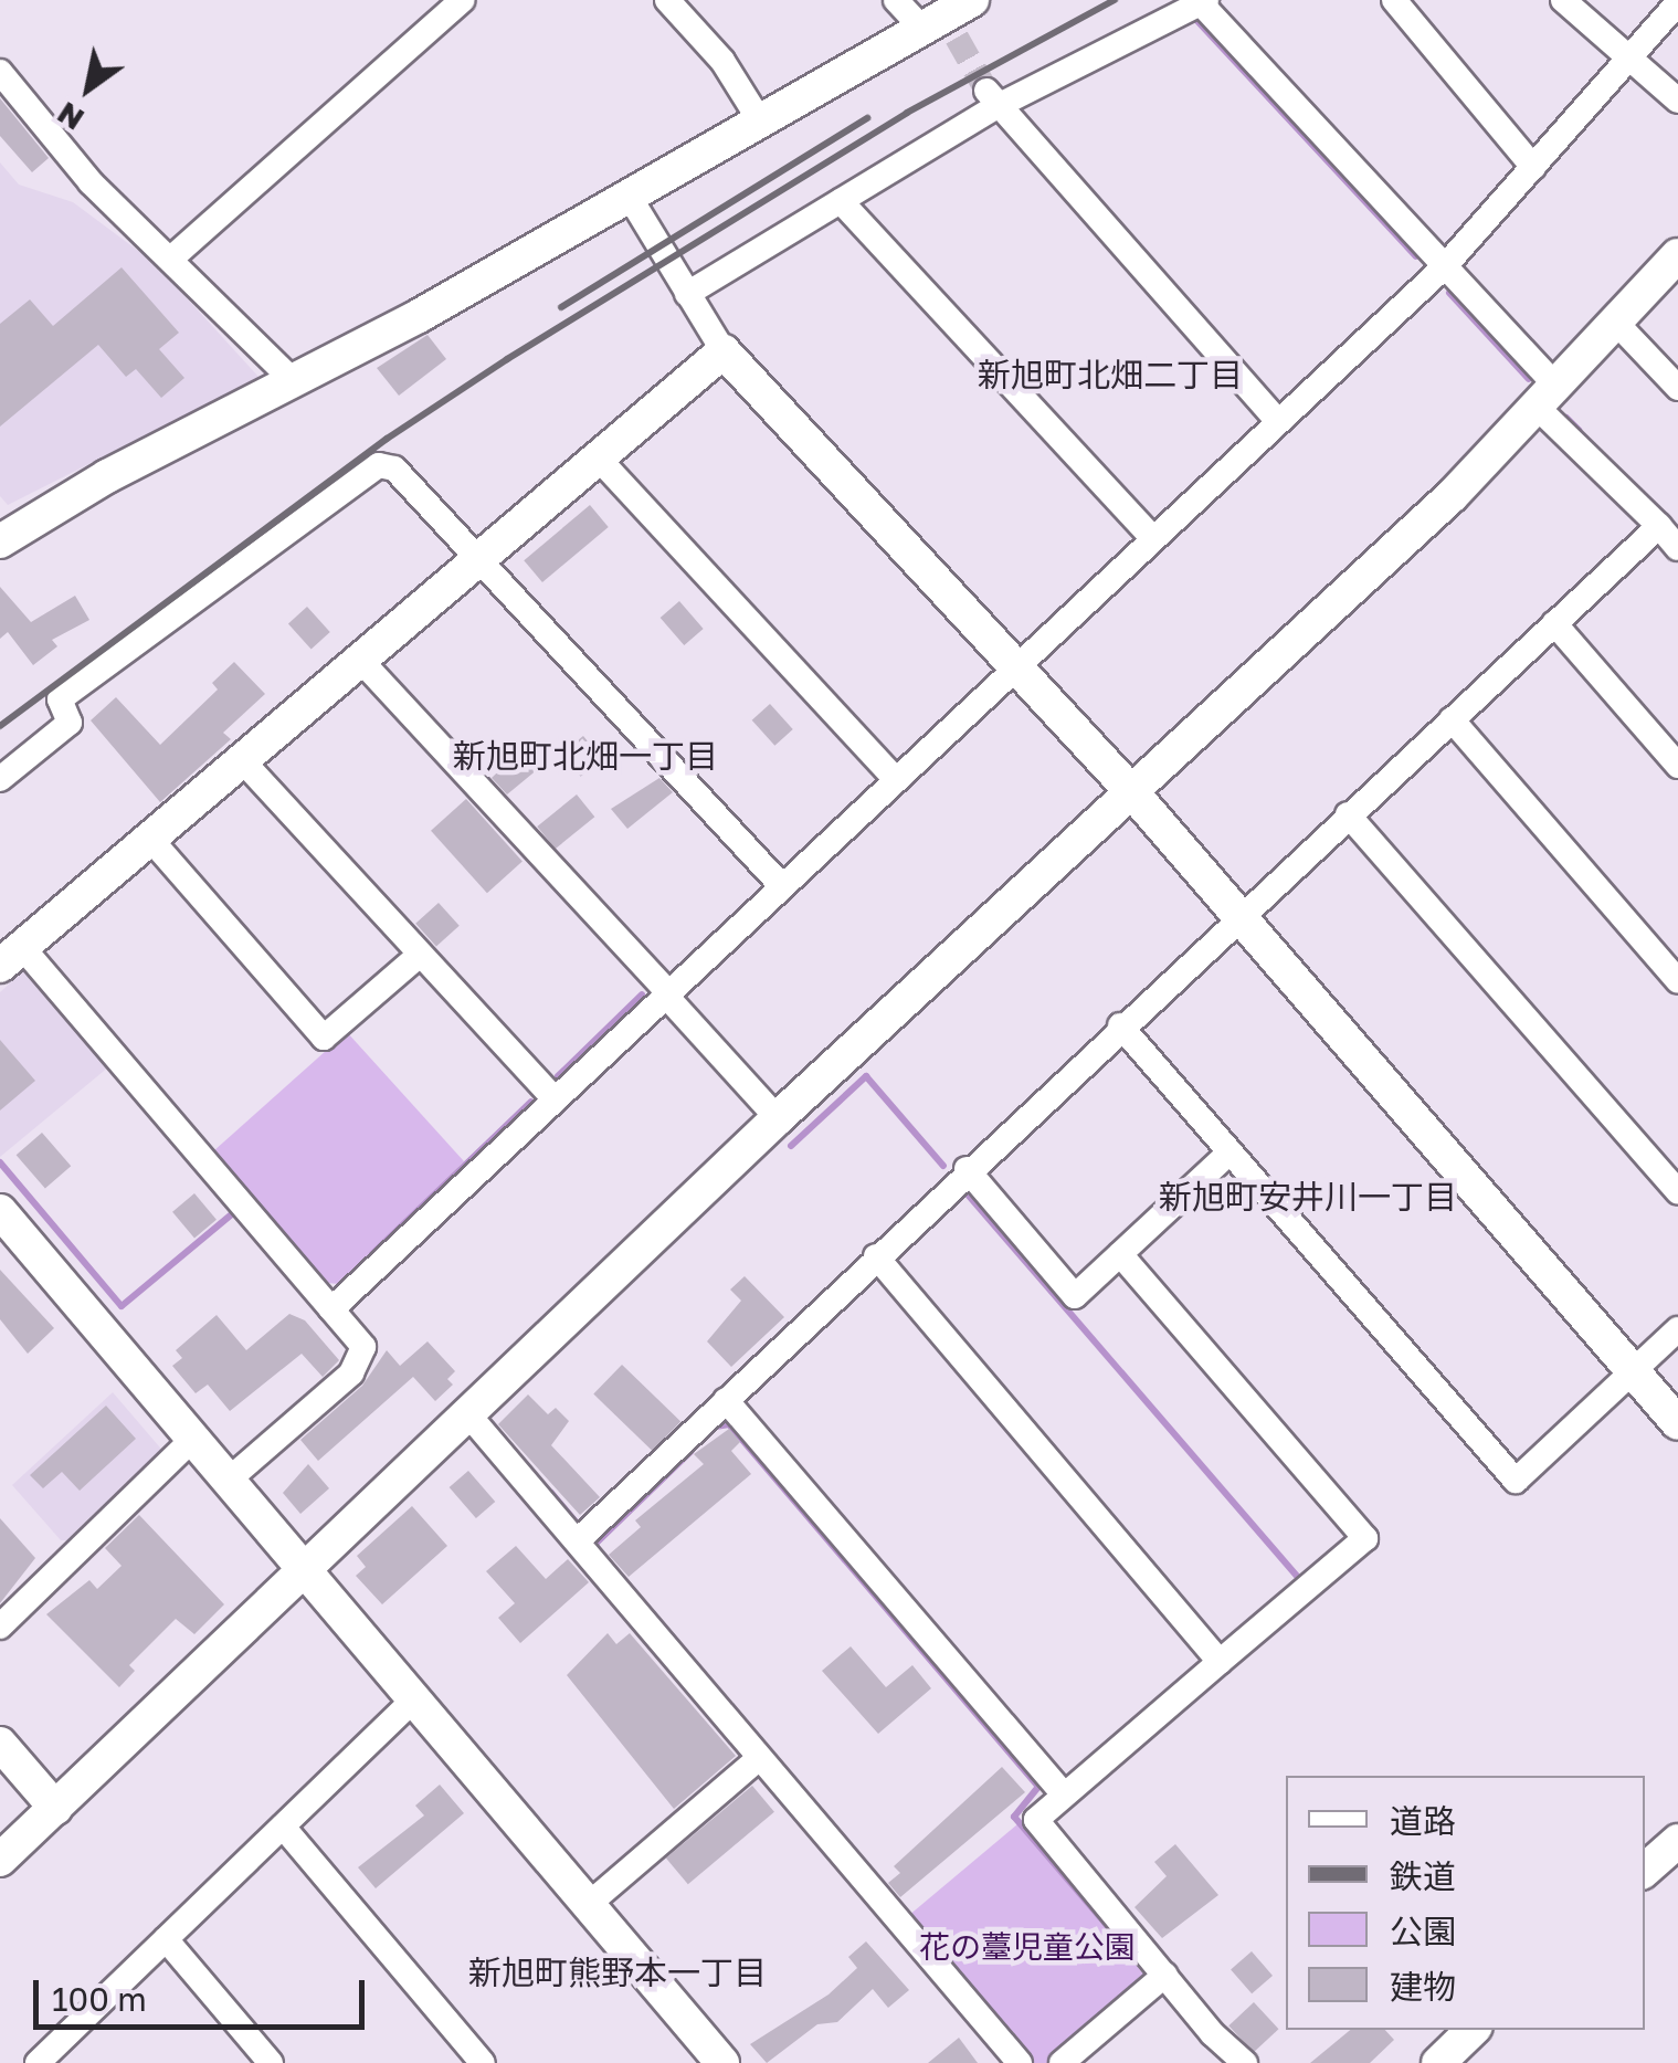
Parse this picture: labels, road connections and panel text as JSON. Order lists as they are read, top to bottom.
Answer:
{
  "districts": [
    "新旭町北畑二丁目",
    "新旭町北畑一丁目",
    "新旭町安井川一丁目",
    "新旭町熊野本一丁目"
  ],
  "parks": ["花の薹児童公園"],
  "legend": [
    "道路",
    "鉄道",
    "公園",
    "建物"
  ],
  "scale_bar": "100 m",
  "north": "bottom left"
}
